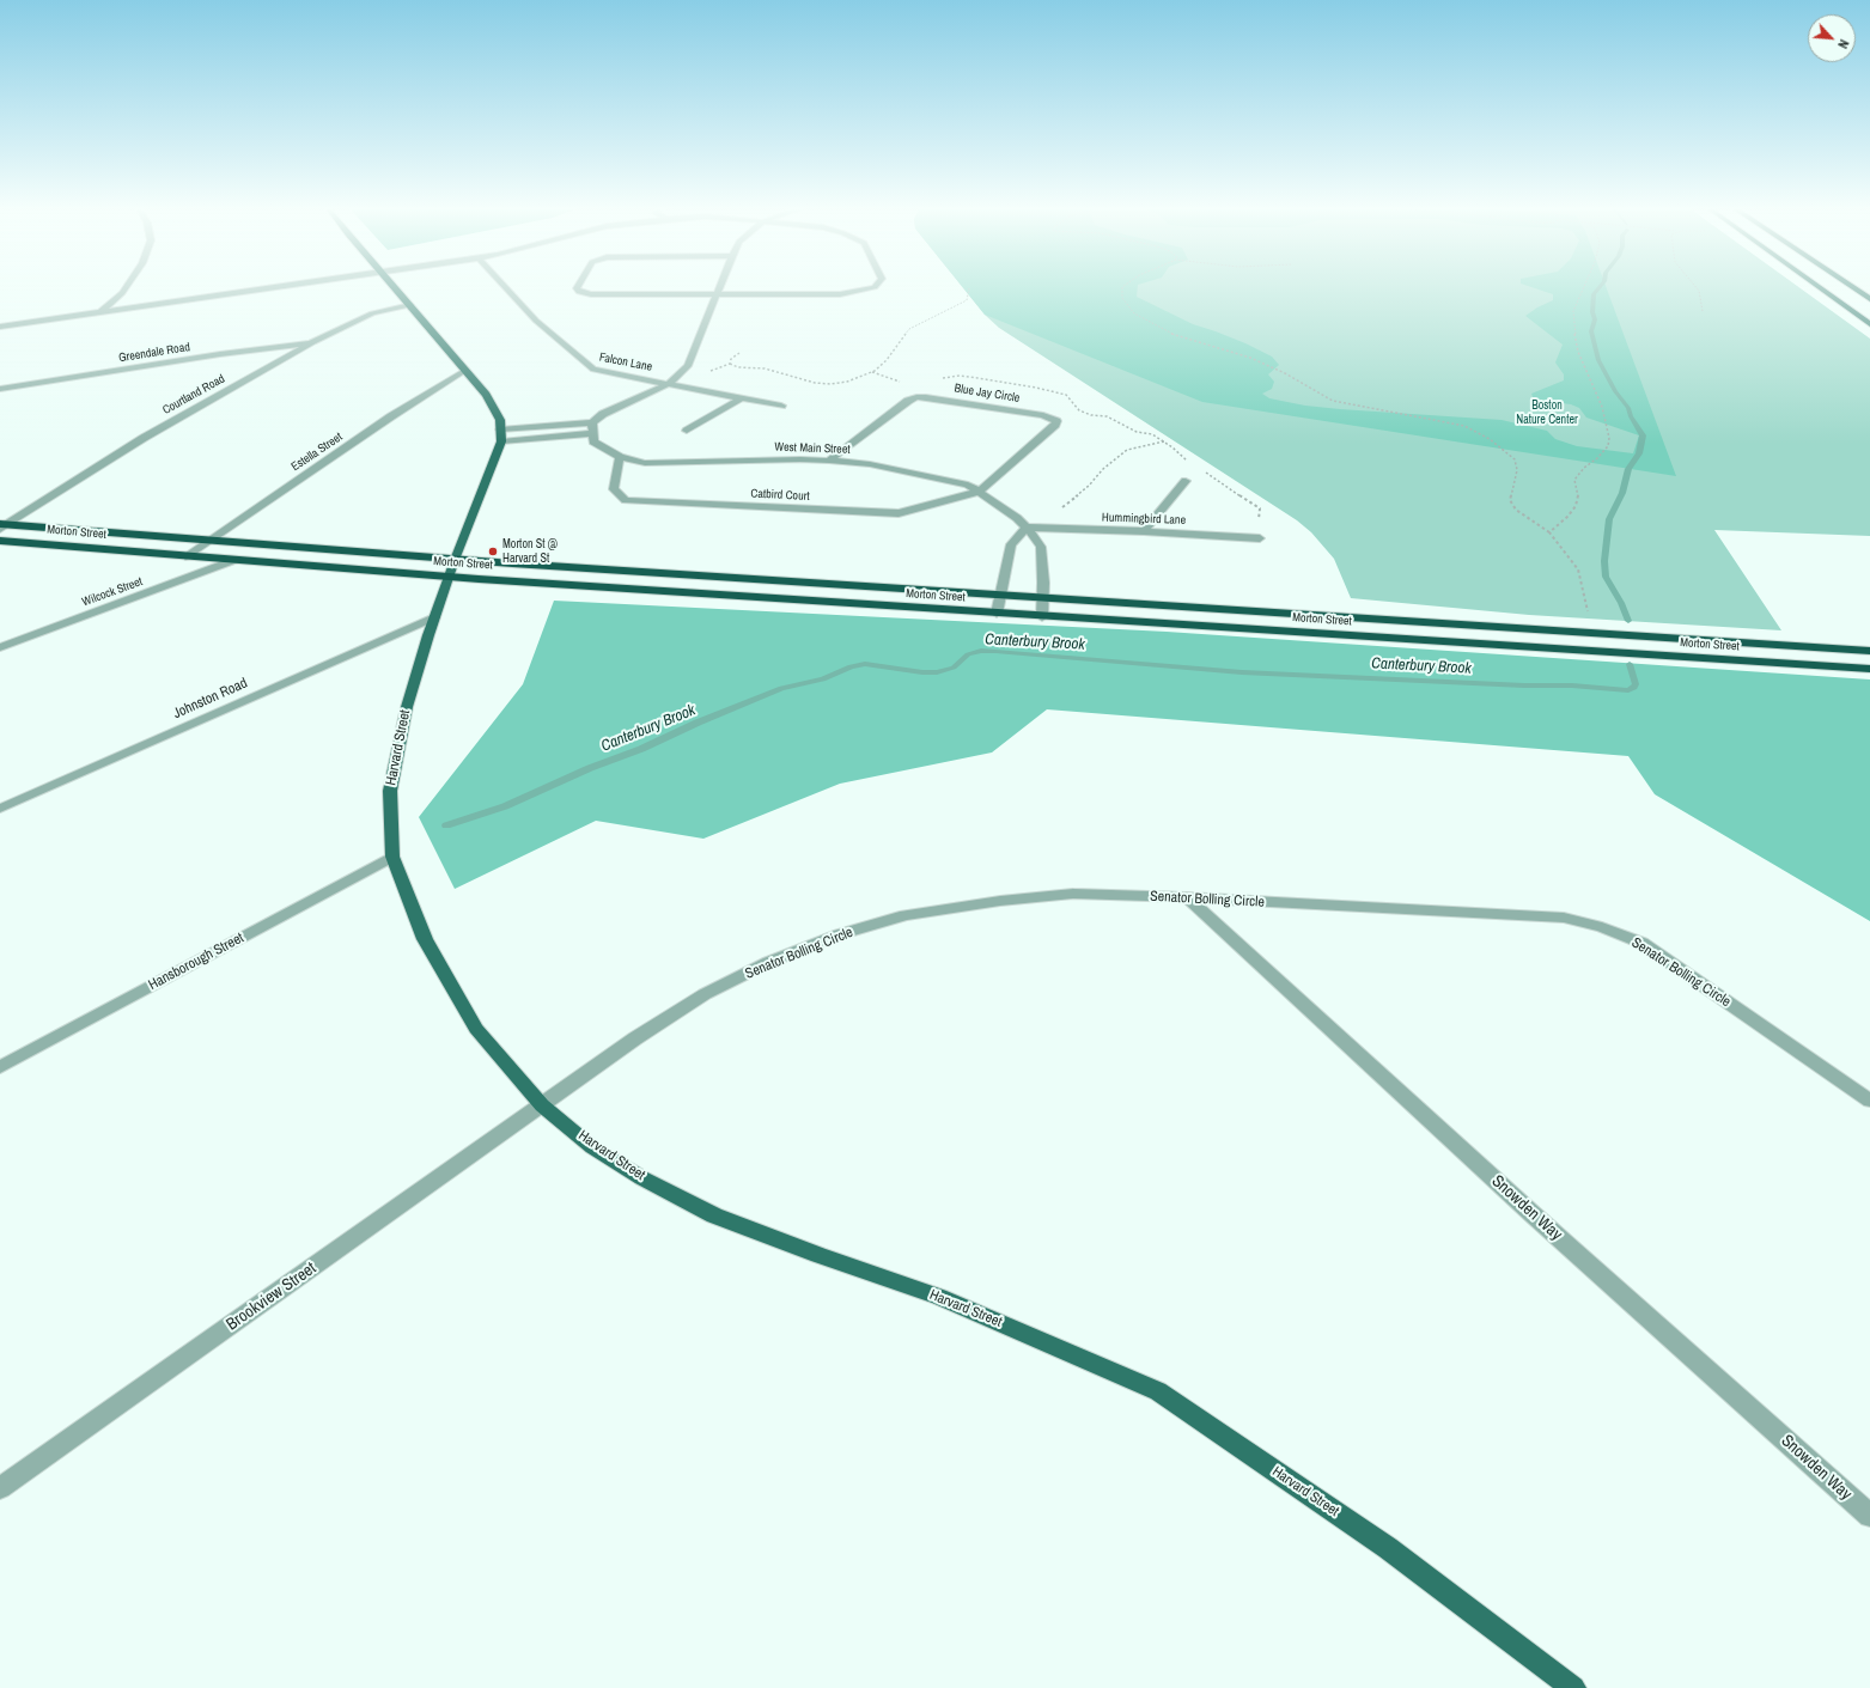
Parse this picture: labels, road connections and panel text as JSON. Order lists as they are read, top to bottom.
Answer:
{
  "streets": {
    "highway": ["Morton Street"],
    "main road": ["Harvard Street"],
    "street": [
      "Greendale Road",
      "Falcon Lane",
      "Blue Jay Circle",
      "Courtland Road",
      "West Main Street",
      "Estella Street",
      "Catbird Court",
      "Hummingbird Lane",
      "Wilcock Street",
      "Johnston Road",
      "Senator Bolling Circle",
      "Hansborough Street",
      "Snowden Way",
      "Brookview Street"
    ]
  },
  "crossings": [
    ["Greendale Road", "Courtland Road"],
    ["Blue Jay Circle", "West Main Street"],
    ["Blue Jay Circle", "Catbird Court"],
    ["Courtland Road", "Morton Street"],
    ["Courtland Road", "Harvard Street"],
    ["West Main Street", "Catbird Court"],
    ["West Main Street", "Hummingbird Lane"],
    ["West Main Street", "Morton Street"],
    ["Estella Street", "Morton Street"],
    ["Estella Street", "Harvard Street"],
    ["Morton Street", "Wilcock Street"],
    ["Morton Street", "Harvard Street"],
    ["Johnston Road", "Harvard Street"],
    ["Harvard Street", "Senator Bolling Circle"],
    ["Harvard Street", "Hansborough Street"],
    ["Harvard Street", "Brookview Street"],
    ["Senator Bolling Circle", "Snowden Way"],
    ["Senator Bolling Circle", "Brookview Street"]
  ],
  "water": ["Canterbury Brook"],
  "parks": ["Boston Nature Center"],
  "places": ["Morton St @ Harvard St"],
  "north": "bottom right"
}
